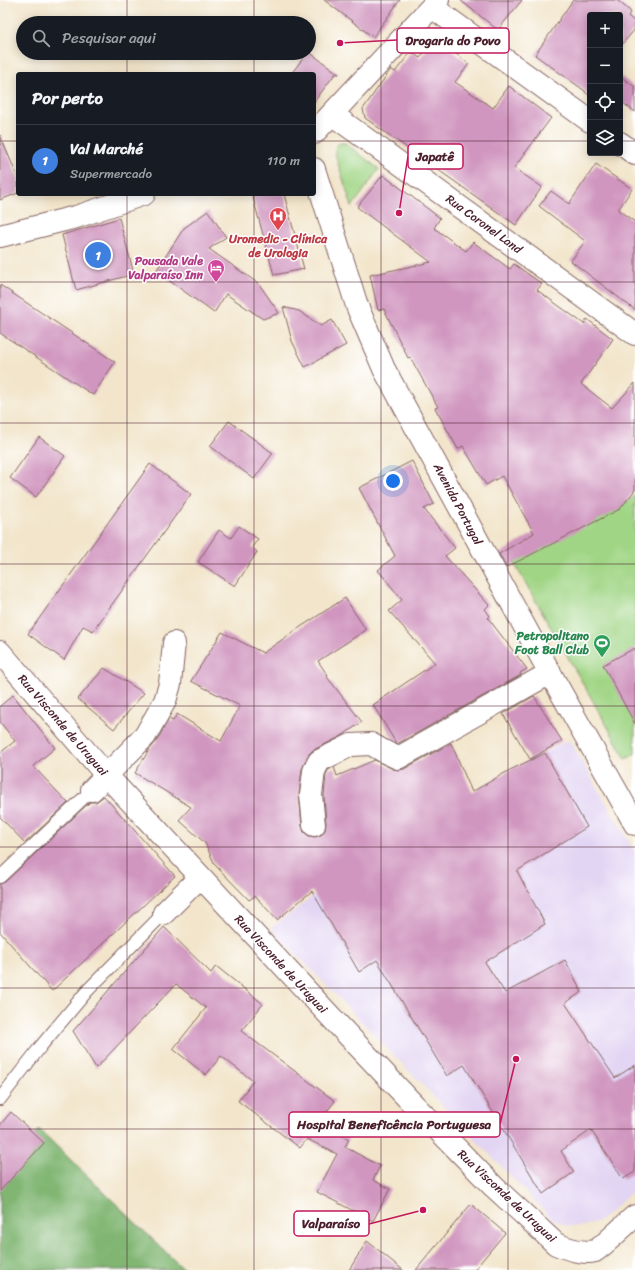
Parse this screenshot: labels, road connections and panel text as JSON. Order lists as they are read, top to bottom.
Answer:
{
  "streets": {
    "street": ["Rua Coronel Land", "Avenida Portugal", "Rua Visconde de Uruguai"]
  },
  "places": {
    "other": [
      "Drogaria do Povo",
      "Japatê",
      "Hospital Beneficência Portuguesa",
      "Valparaíso"
    ],
    "hospital": ["Uromedic - Clínica de Urologia"],
    "hotel": ["Pousada Vale Valparaíso Inn"],
    "sports": ["Petropolitano Foot Ball Club"]
  },
  "page": {
    "map_buttons": ["+", "−"],
    "search": "Pesquisar aqui",
    "heading": "Por perto",
    "list": [
      {
        "mark": "1",
        "name": "Val Marché",
        "note": "Supermercado",
        "value": "110 m"
      }
    ],
    "pins": "1"
  }
}
